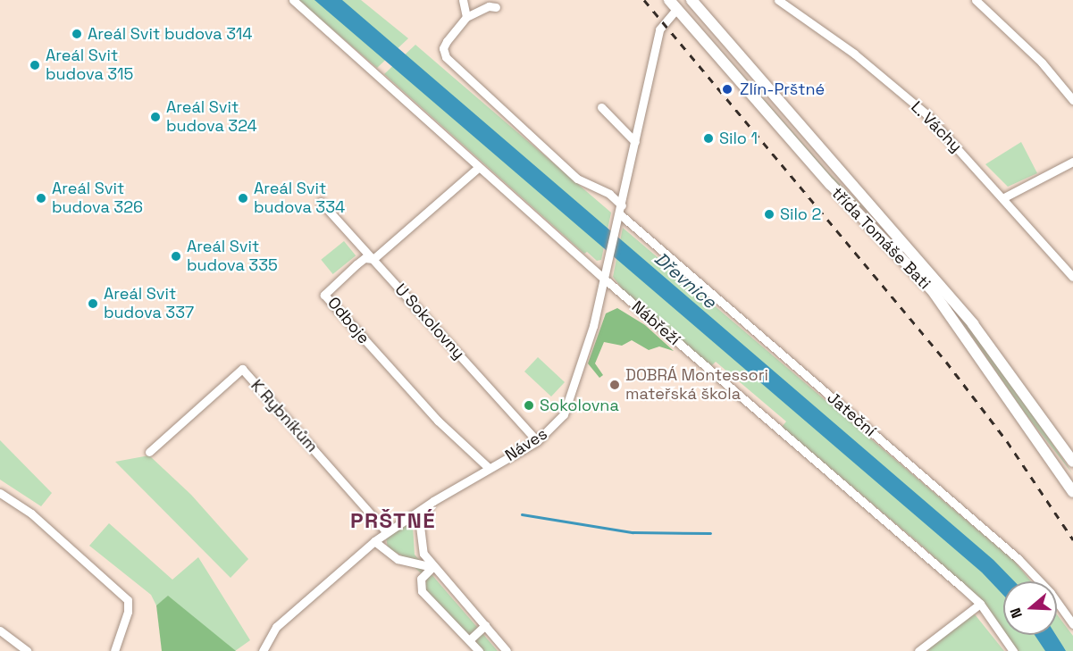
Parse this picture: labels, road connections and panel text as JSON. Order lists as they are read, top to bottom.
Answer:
{
  "streets": {
    "main road": ["třída Tomáše Bati"],
    "street": [
      "L. Váchy",
      "Odboje",
      "U Sokolovny",
      "Nábřeží",
      "Jateční",
      "K Rybníkům",
      "Náves"
    ]
  },
  "crossings": [
    ["třída Tomáše Bati", "Náves"],
    ["Odboje", "U Sokolovny"],
    ["Odboje", "Nábřeží"],
    ["Odboje", "Náves"],
    ["U Sokolovny", "Náves"],
    ["Nábřeží", "Náves"],
    ["Jateční", "Náves"],
    ["K Rybníkům", "Náves"]
  ],
  "districts": ["PRŠTNÉ"],
  "water": ["Dřevnice"],
  "places": [
    "Areál Svit budova 314",
    "Areál Svit budova 315",
    "Zlín-Prštné",
    "Areál Svit budova 324",
    "Silo 1",
    "Areál Svit budova 326",
    "Areál Svit budova 334",
    "Silo 2",
    "Areál Svit budova 335",
    "Areál Svit budova 337",
    "DOBRÁ Montessori mateřská škola",
    "Sokolovna"
  ],
  "north": "left"
}
